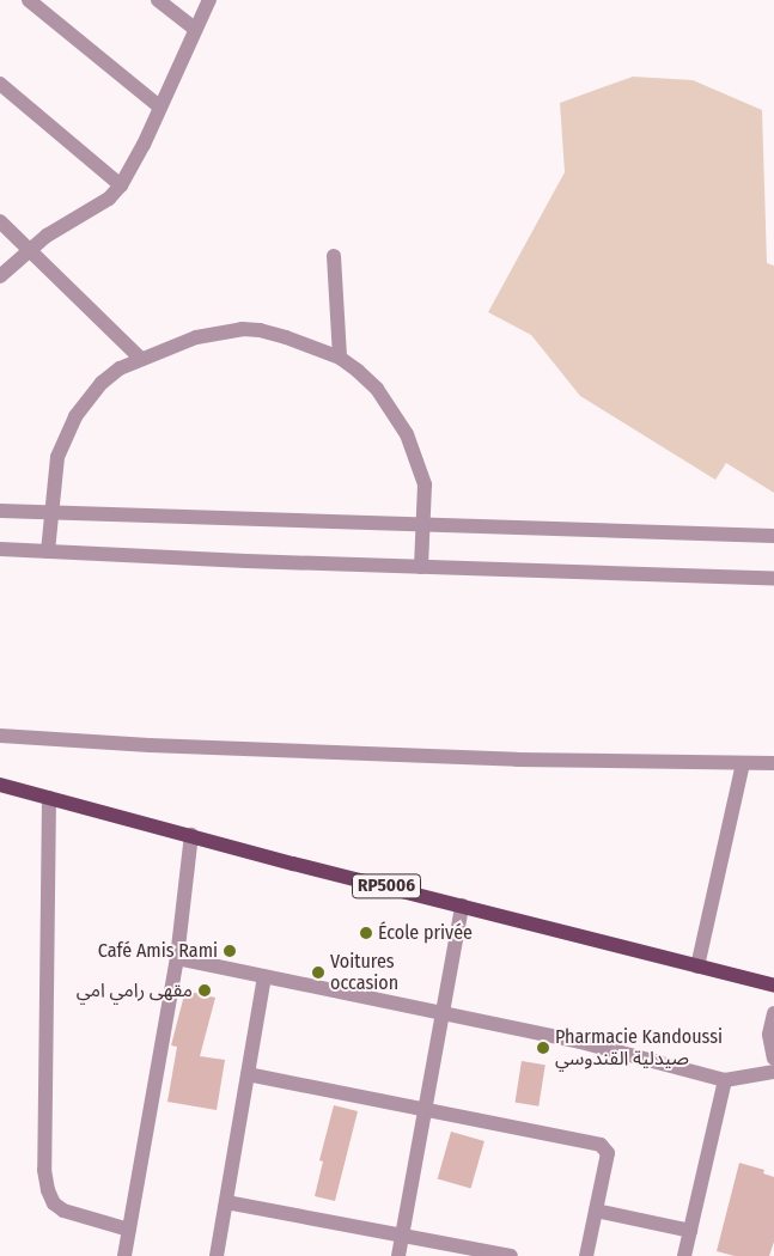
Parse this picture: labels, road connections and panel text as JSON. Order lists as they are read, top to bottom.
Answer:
{
  "streets": {
    "main road": ["RP5006"]
  },
  "places": [
    "École privée",
    "Café Amis Rami",
    "Voitures occasion",
    "مقهى رامي امي",
    "Pharmacie Kandoussi صيدلية القندوسي"
  ]
}
